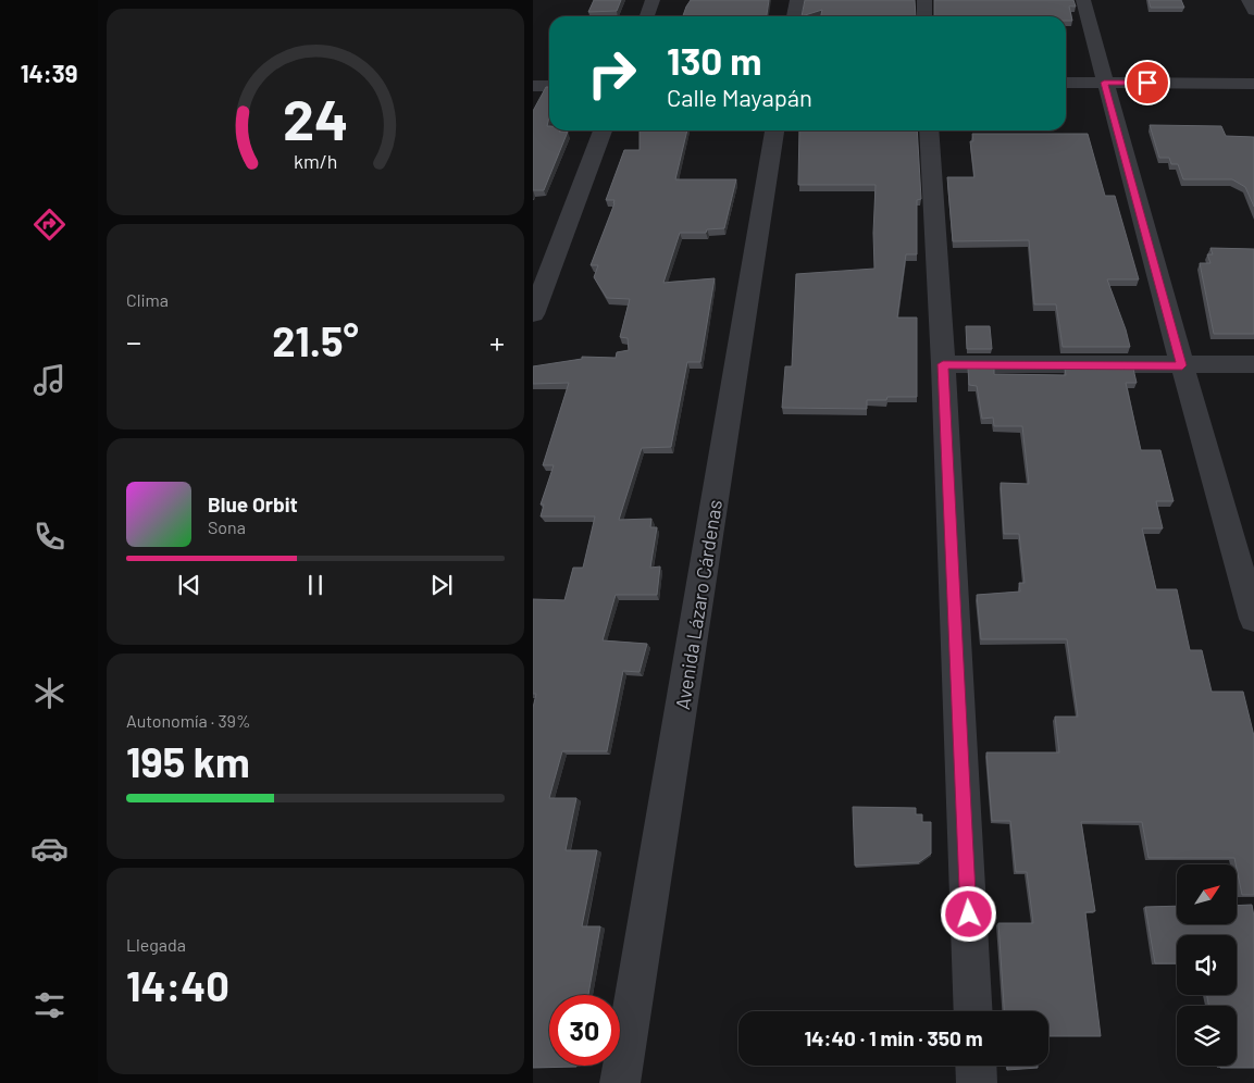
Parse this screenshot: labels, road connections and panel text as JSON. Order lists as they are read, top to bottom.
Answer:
{
  "streets": {
    "street": ["Avenida Lázaro Cárdenas"]
  },
  "north": "top right",
  "page": {
    "tabs": "14:39",
    "turn": ["130 m", "Calle Mayapán"],
    "tile": [
      "Clima",
      ["Autonomía · 39%", "195 km"],
      ["Llegada", "14:40"]
    ],
    "heat": ["−", "21.5°", "+"],
    "song": ["Blue Orbit", "Sona"],
    "limit": "30",
    "trip": "14:40 · 1 min · 350 m",
    "gauge": ["24", "km/h"]
  }
}
